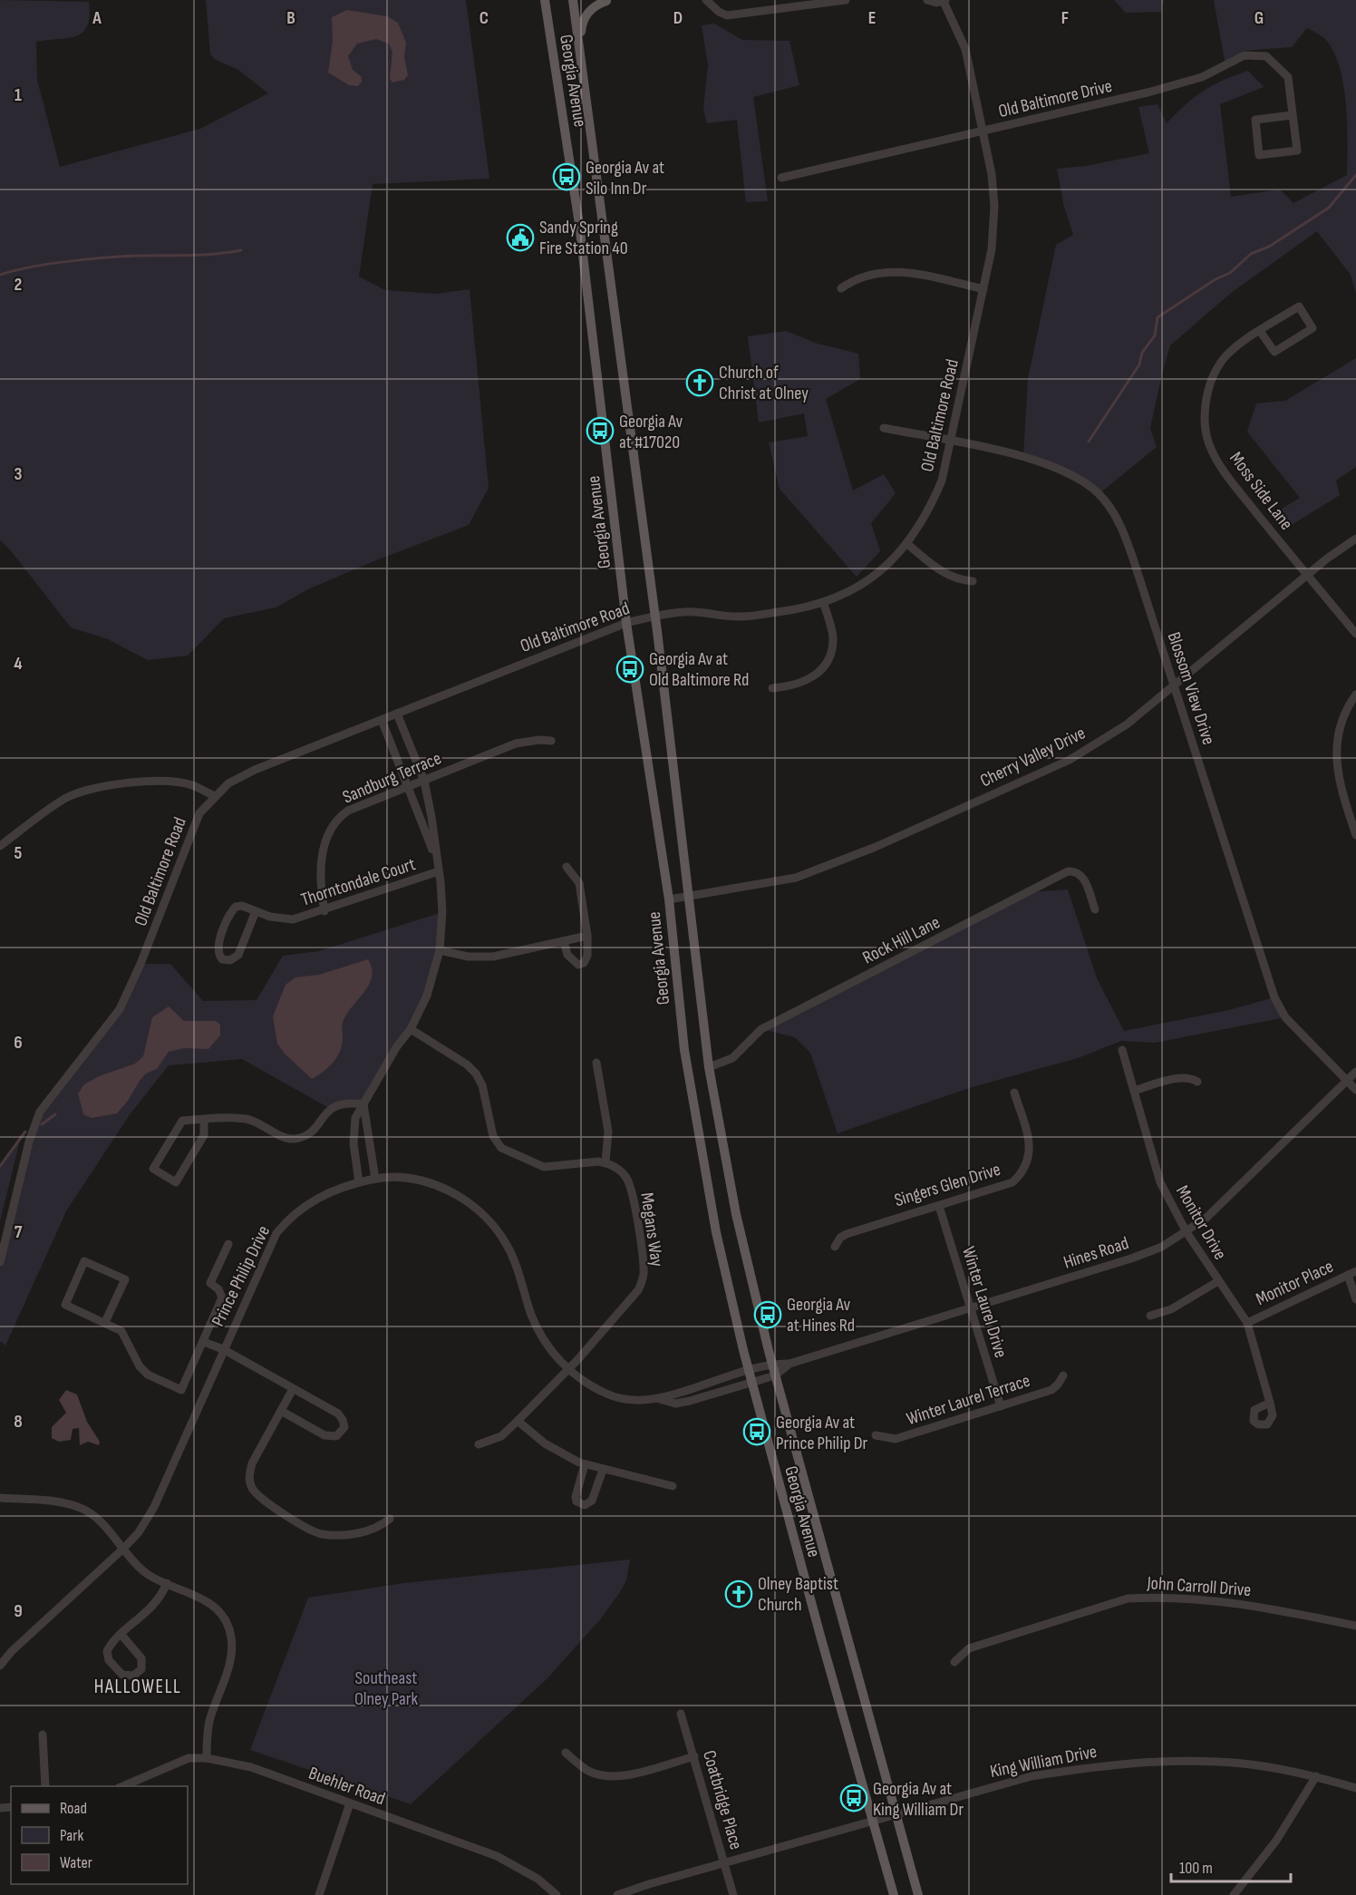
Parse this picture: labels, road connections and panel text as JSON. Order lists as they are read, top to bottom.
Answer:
{
  "streets": {
    "main road": ["Georgia Avenue"],
    "street": [
      "Old Baltimore Drive",
      "Old Baltimore Road",
      "Moss Side Lane",
      "Blossom View Drive",
      "Cherry Valley Drive",
      "Sandburg Terrace",
      "Thorntondale Court",
      "Rock Hill Lane",
      "Singers Glen Drive",
      "Monitor Drive",
      "Megans Way",
      "Hines Road",
      "Prince Philip Drive",
      "Monitor Place",
      "Winter Laurel Drive",
      "Winter Laurel Terrace",
      "John Carroll Drive",
      "King William Drive",
      "Buehler Road",
      "Coatbridge Place"
    ]
  },
  "crossings": [
    ["Georgia Avenue", "Old Baltimore Road"],
    ["Georgia Avenue", "Cherry Valley Drive"],
    ["Georgia Avenue", "Rock Hill Lane"],
    ["Georgia Avenue", "Hines Road"],
    ["Georgia Avenue", "Prince Philip Drive"],
    ["Georgia Avenue", "King William Drive"],
    ["Old Baltimore Drive", "Old Baltimore Road"],
    ["Old Baltimore Road", "Blossom View Drive"],
    ["Moss Side Lane", "Cherry Valley Drive"],
    ["Blossom View Drive", "Cherry Valley Drive"],
    ["Blossom View Drive", "Hines Road"],
    ["Sandburg Terrace", "Thorntondale Court"],
    ["Singers Glen Drive", "Winter Laurel Drive"],
    ["Monitor Drive", "Hines Road"],
    ["Monitor Drive", "Monitor Place"],
    ["Megans Way", "Prince Philip Drive"],
    ["Hines Road", "Prince Philip Drive"],
    ["Hines Road", "Winter Laurel Drive"],
    ["Winter Laurel Drive", "Winter Laurel Terrace"],
    ["King William Drive", "Coatbridge Place"]
  ],
  "districts": ["HALLOWELL"],
  "parks": ["Southeast Olney Park"],
  "places": {
    "bus stop": [
      "Georgia Av at Silo Inn Dr",
      "Georgia Av at #17020",
      "Georgia Av at Old Baltimore Rd",
      "Georgia Av at Hines Rd",
      "Georgia Av at Prince Philip Dr",
      "Georgia Av at King William Dr"
    ],
    "public building": ["Sandy Spring Fire Station 40"],
    "church": ["Church of Christ at Olney", "Olney Baptist Church"]
  },
  "legend": ["Road", "Park", "Water"],
  "scale_bar": "100 m",
  "grid": {
    "columns": [
      "A",
      "B",
      "C",
      "D",
      "E",
      "F",
      "G"
    ],
    "rows": [
      "1",
      "2",
      "3",
      "4",
      "5",
      "6",
      "7",
      "8",
      "9"
    ]
  }
}
